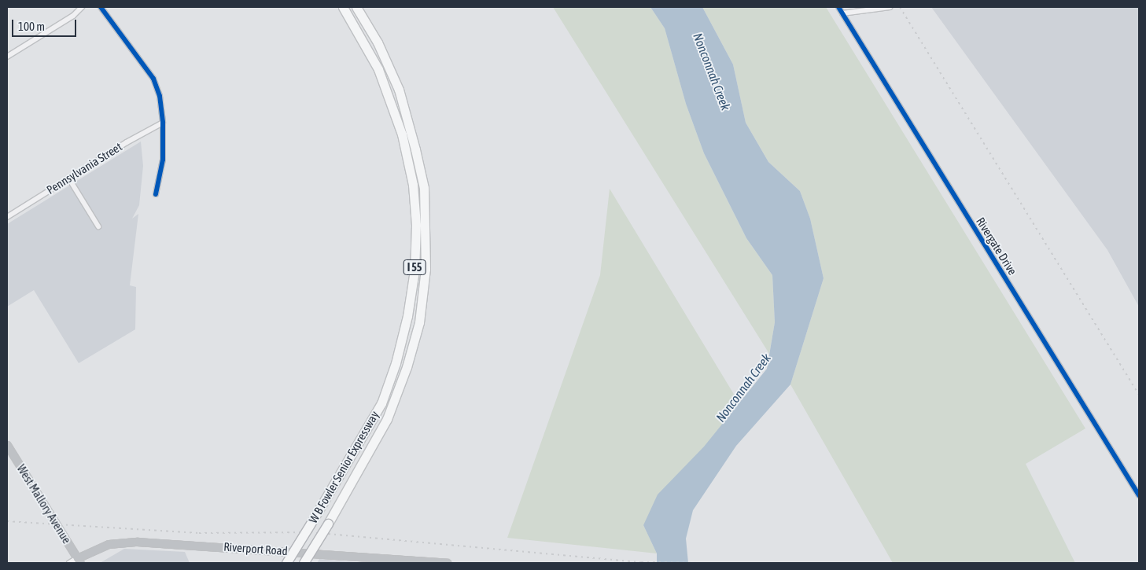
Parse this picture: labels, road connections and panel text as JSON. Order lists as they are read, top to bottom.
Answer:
{
  "streets": {
    "highway": ["I 55", "W B Fowler Senior Expressway"],
    "main road": ["West Mallory Avenue", "Riverport Road"],
    "street": ["Pennsylvania Street", "Rivergate Drive"]
  },
  "crossings": [
    ["West Mallory Avenue", "Riverport Road"]
  ],
  "water": ["Nonconnah Creek"],
  "scale_bar": "100 m"
}
